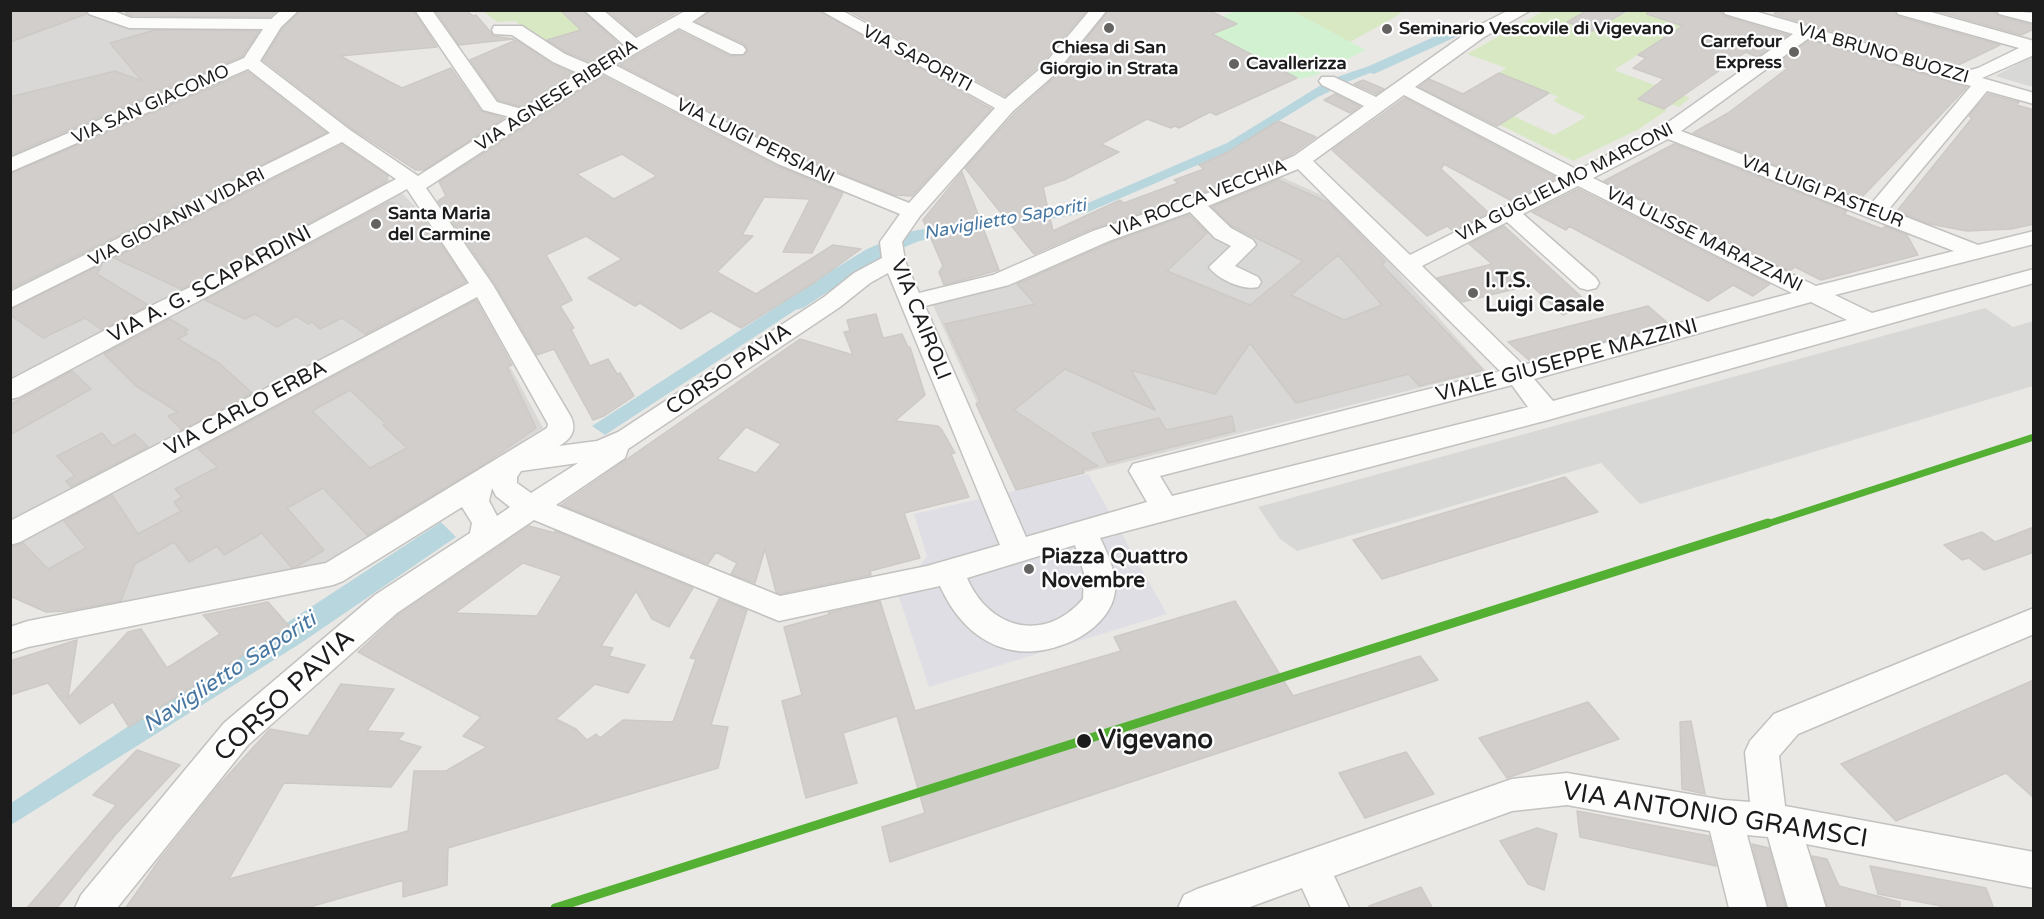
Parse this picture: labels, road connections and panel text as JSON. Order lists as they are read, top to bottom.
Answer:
{
  "streets": {
    "street": [
      "VIA BRUNO BUOZZI",
      "VIA SAPORITI",
      "VIA AGNESE RIBERIA",
      "VIA SAN GIACOMO",
      "VIA LUIGI PERSIANI",
      "VIA GUGLIELMO MARCONI",
      "VIA LUIGI PASTEUR",
      "VIA ROCCA VECCHIA",
      "VIA GIOVANNI VIDARI",
      "VIA ULISSE MARAZZANI",
      "VIA A. G. SCAPARDINI",
      "VIA CAIROLI",
      "VIALE GIUSEPPE MAZZINI",
      "CORSO PAVIA",
      "VIA CARLO ERBA",
      "VIA ANTONIO GRAMSCI"
    ]
  },
  "crossings": [
    ["VIA BRUNO BUOZZI", "VIA GUGLIELMO MARCONI"],
    ["VIA SAPORITI", "VIA CAIROLI"],
    ["VIA AGNESE RIBERIA", "VIA LUIGI PERSIANI"],
    ["VIA AGNESE RIBERIA", "VIA A. G. SCAPARDINI"],
    ["VIA LUIGI PERSIANI", "VIA CAIROLI"],
    ["VIA GUGLIELMO MARCONI", "VIA LUIGI PASTEUR"],
    ["VIA GUGLIELMO MARCONI", "VIA ULISSE MARAZZANI"],
    ["VIA LUIGI PASTEUR", "VIALE GIUSEPPE MAZZINI"],
    ["VIA ROCCA VECCHIA", "VIA ULISSE MARAZZANI"],
    ["VIA ROCCA VECCHIA", "VIA CAIROLI"],
    ["VIA ROCCA VECCHIA", "CORSO PAVIA"],
    ["VIA ULISSE MARAZZANI", "VIALE GIUSEPPE MAZZINI"],
    ["VIA CAIROLI", "VIALE GIUSEPPE MAZZINI"],
    ["VIA CAIROLI", "CORSO PAVIA"],
    ["VIALE GIUSEPPE MAZZINI", "CORSO PAVIA"]
  ],
  "water": ["Naviglietto Saporiti"],
  "places": [
    "Chiesa di San Giorgio in Strata",
    "Seminario Vescovile di Vigevano",
    "Carrefour Express",
    "Cavallerizza",
    "Santa Maria del Carmine",
    "I.T.S. Luigi Casale",
    "Piazza Quattro Novembre",
    "Vigevano"
  ]
}
